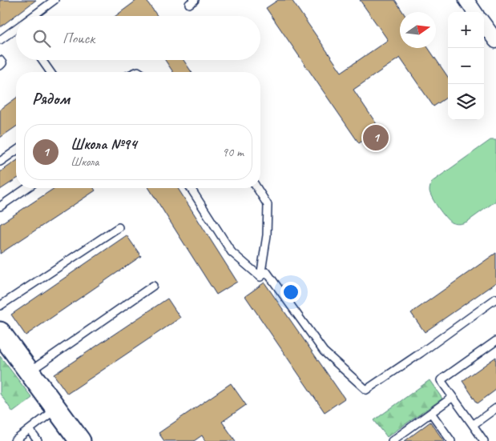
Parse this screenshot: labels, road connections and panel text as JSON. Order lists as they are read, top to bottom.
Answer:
{
  "north": "right",
  "page": {
    "map_buttons": ["+", "−"],
    "search": "Поиск",
    "heading": "Рядом",
    "pins": "1",
    "list": [
      {
        "mark": "1",
        "name": "Школа №94",
        "note": "Школа",
        "value": "90 m"
      }
    ]
  }
}
